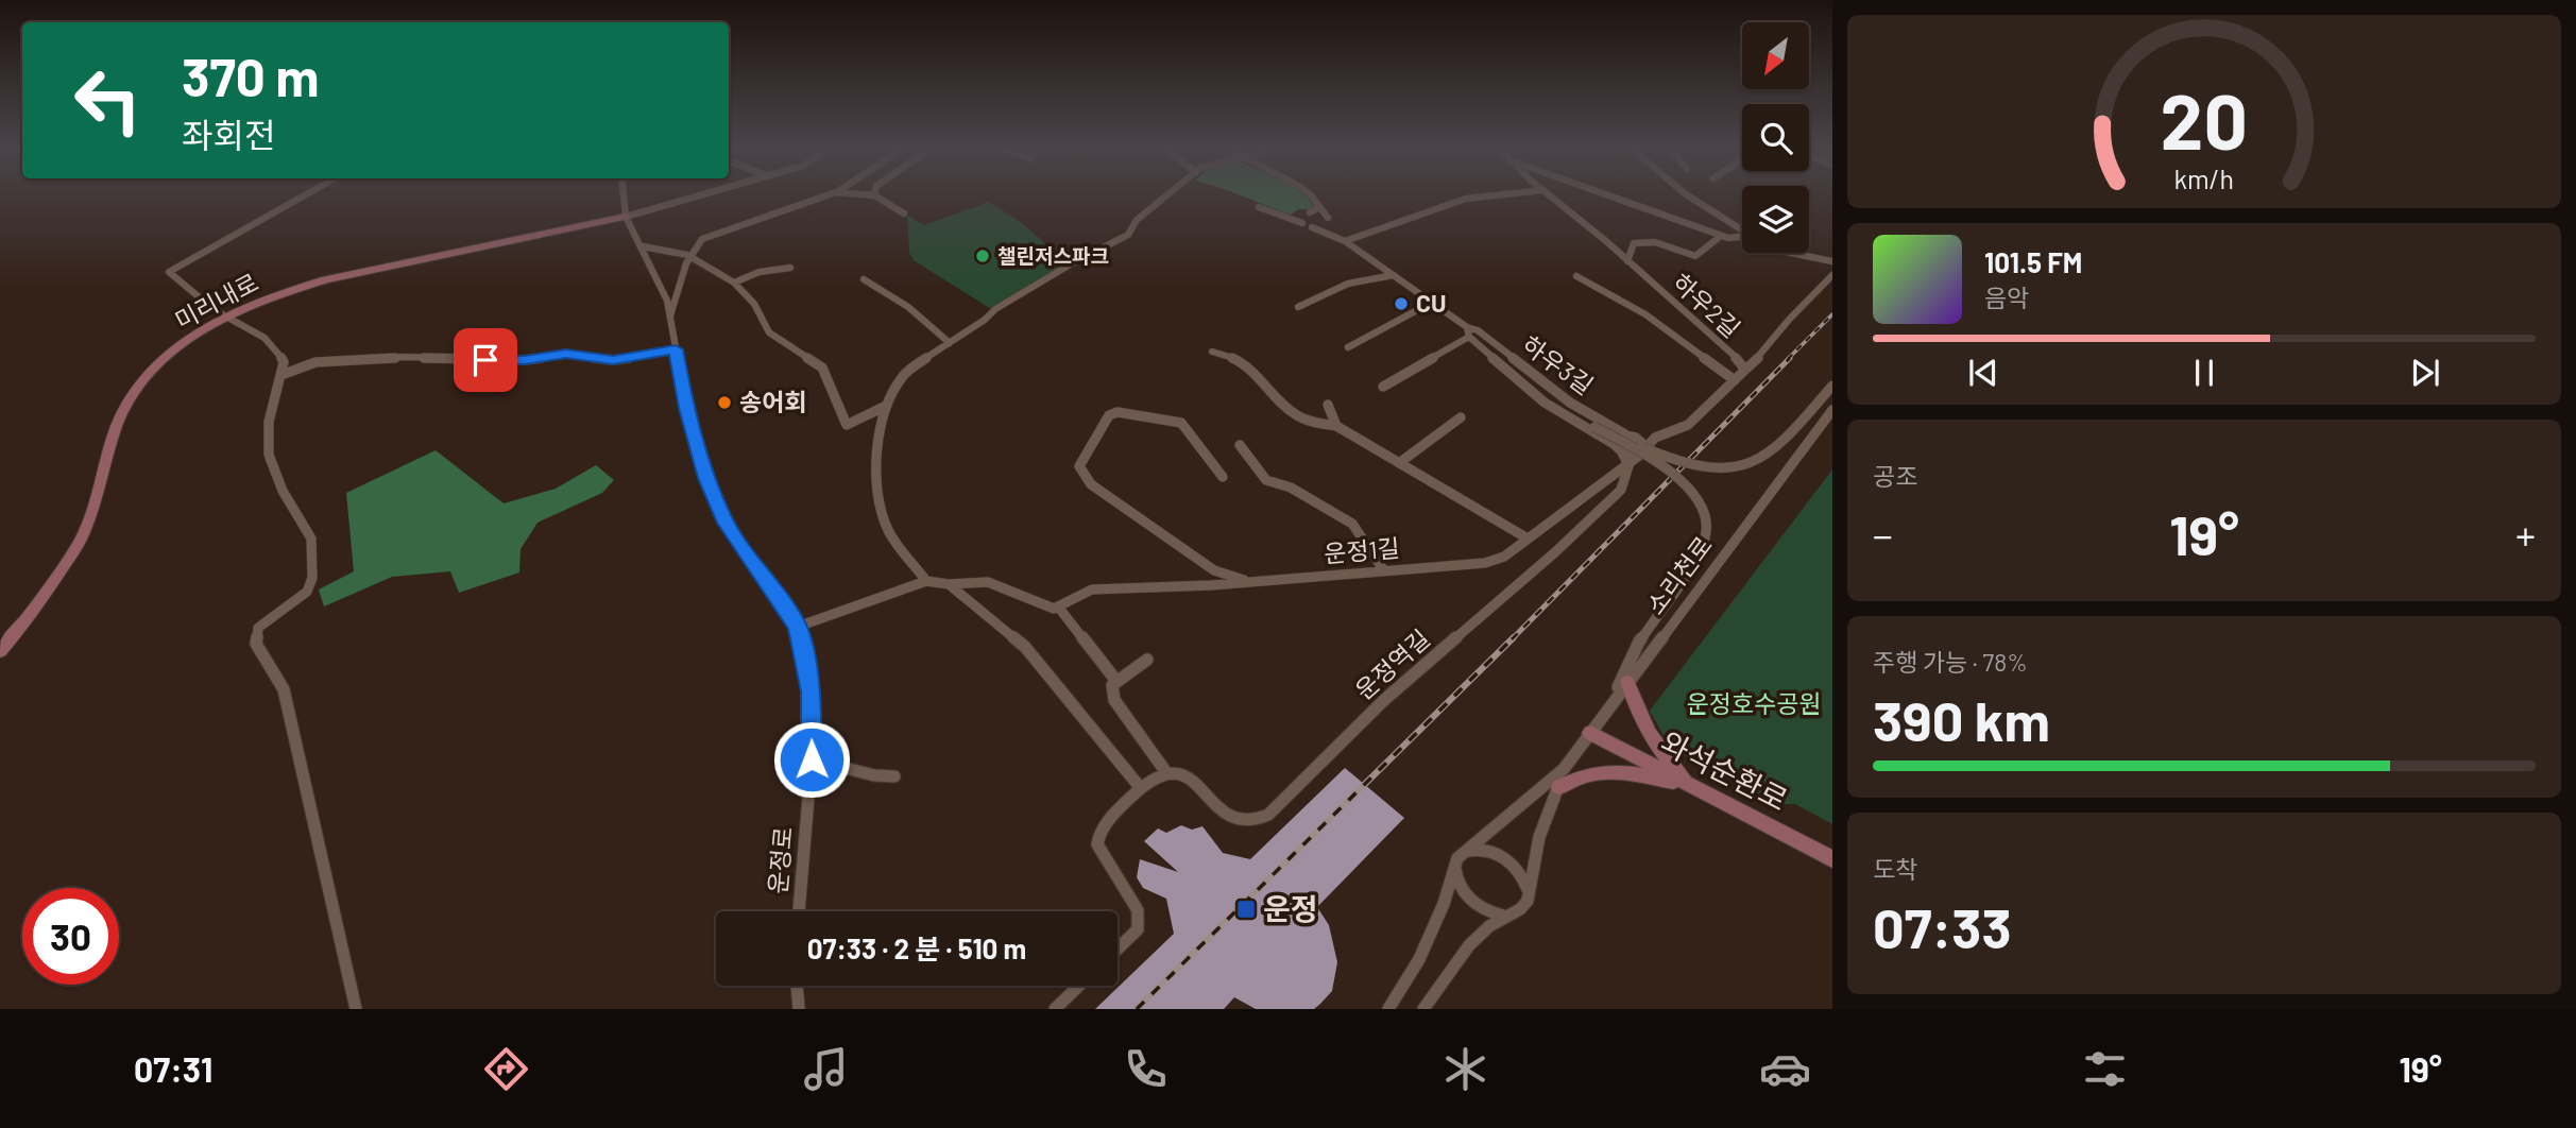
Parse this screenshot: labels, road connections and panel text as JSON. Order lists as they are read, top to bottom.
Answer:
{
  "streets": {
    "street": [
      "미리내로",
      "하우2길",
      "하우3길",
      "운정1길",
      "소리천로",
      "운정역길",
      "와석순환로",
      "운정로"
    ]
  },
  "crossings": [
    ["미리내로", "운정로"],
    ["하우3길", "운정1길"],
    ["운정1길", "운정역길"],
    ["소리천로", "와석순환로"]
  ],
  "parks": ["운정호수공원"],
  "places": {
    "other": ["챌린저스파크", "CU", "송어회"],
    "transit": ["운정"]
  },
  "north": "bottom left",
  "page": {
    "turn": ["370 m", "좌회전"],
    "song": ["101.5 FM", "음악"],
    "tile": [
      "공조",
      ["주행 가능 · 78%", "390 km"],
      ["도착", "07:33"]
    ],
    "heat": ["−", "19°", "+"],
    "limit": "30",
    "trip": "07:33 · 2 분 · 510 m",
    "tabs": ["07:31", "19°"],
    "gauge": ["20", "km/h"]
  }
}
